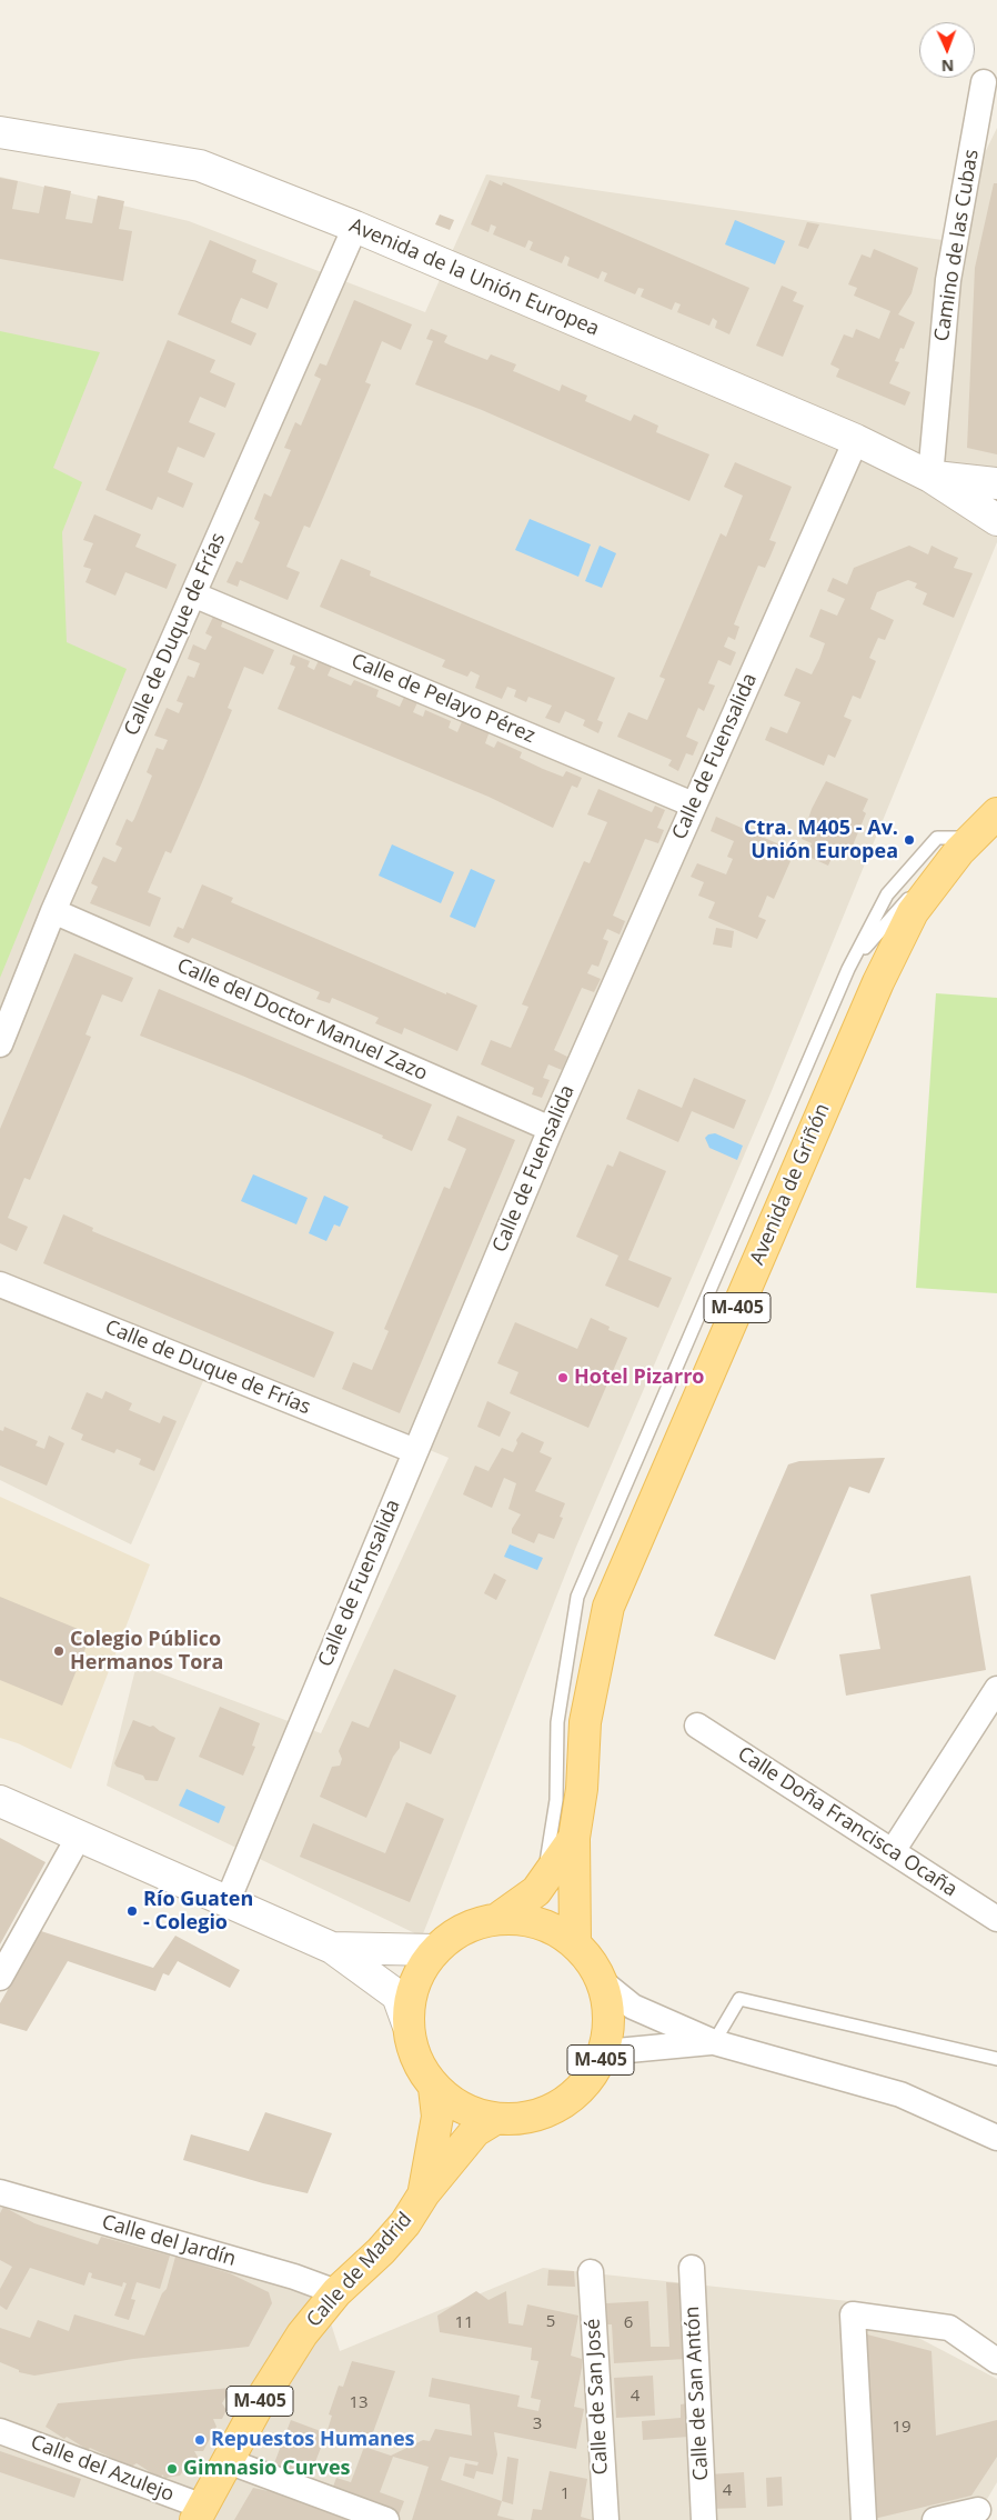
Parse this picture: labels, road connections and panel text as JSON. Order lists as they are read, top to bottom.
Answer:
{
  "streets": {
    "main road": ["Avenida de Griñón", "M-405", "Calle de Madrid"],
    "street": [
      "Camino de las Cubas",
      "Avenida de la Unión Europea",
      "Calle de Duque de Frías",
      "Calle de Pelayo Pérez",
      "Calle de Fuensalida",
      "Calle del Doctor Manuel Zazo",
      "Calle Doña Francisca Ocaña",
      "Calle del Jardín",
      "Calle de San Antón",
      "Calle de San José",
      "Calle del Azulejo"
    ]
  },
  "crossings": [
    ["Camino de las Cubas", "Avenida de la Unión Europea"],
    ["Avenida de la Unión Europea", "Calle de Duque de Frías"],
    ["Avenida de la Unión Europea", "Calle de Fuensalida"],
    ["Calle de Duque de Frías", "Calle de Pelayo Pérez"],
    ["Calle de Duque de Frías", "Calle de Fuensalida"],
    ["Calle de Duque de Frías", "Calle del Doctor Manuel Zazo"],
    ["Calle de Pelayo Pérez", "Calle de Fuensalida"],
    ["Calle de Fuensalida", "Calle del Doctor Manuel Zazo"],
    ["Avenida de Griñón", "M-405"],
    ["M-405", "Calle de Madrid"],
    ["Calle del Jardín", "Calle de Madrid"],
    ["Calle de Madrid", "Calle del Azulejo"]
  ],
  "places": [
    "Ctra. M405 - Av. Unión Europea",
    "Hotel Pizarro",
    "Colegio Público Hermanos Tora",
    "Río Guaten - Colegio",
    "Repuestos Humanes",
    "Gimnasio Curves"
  ],
  "house_numbers": [
    "5",
    "11",
    "6",
    "4",
    "13",
    "3",
    "19",
    "4",
    "1"
  ],
  "north": "bottom"
}
